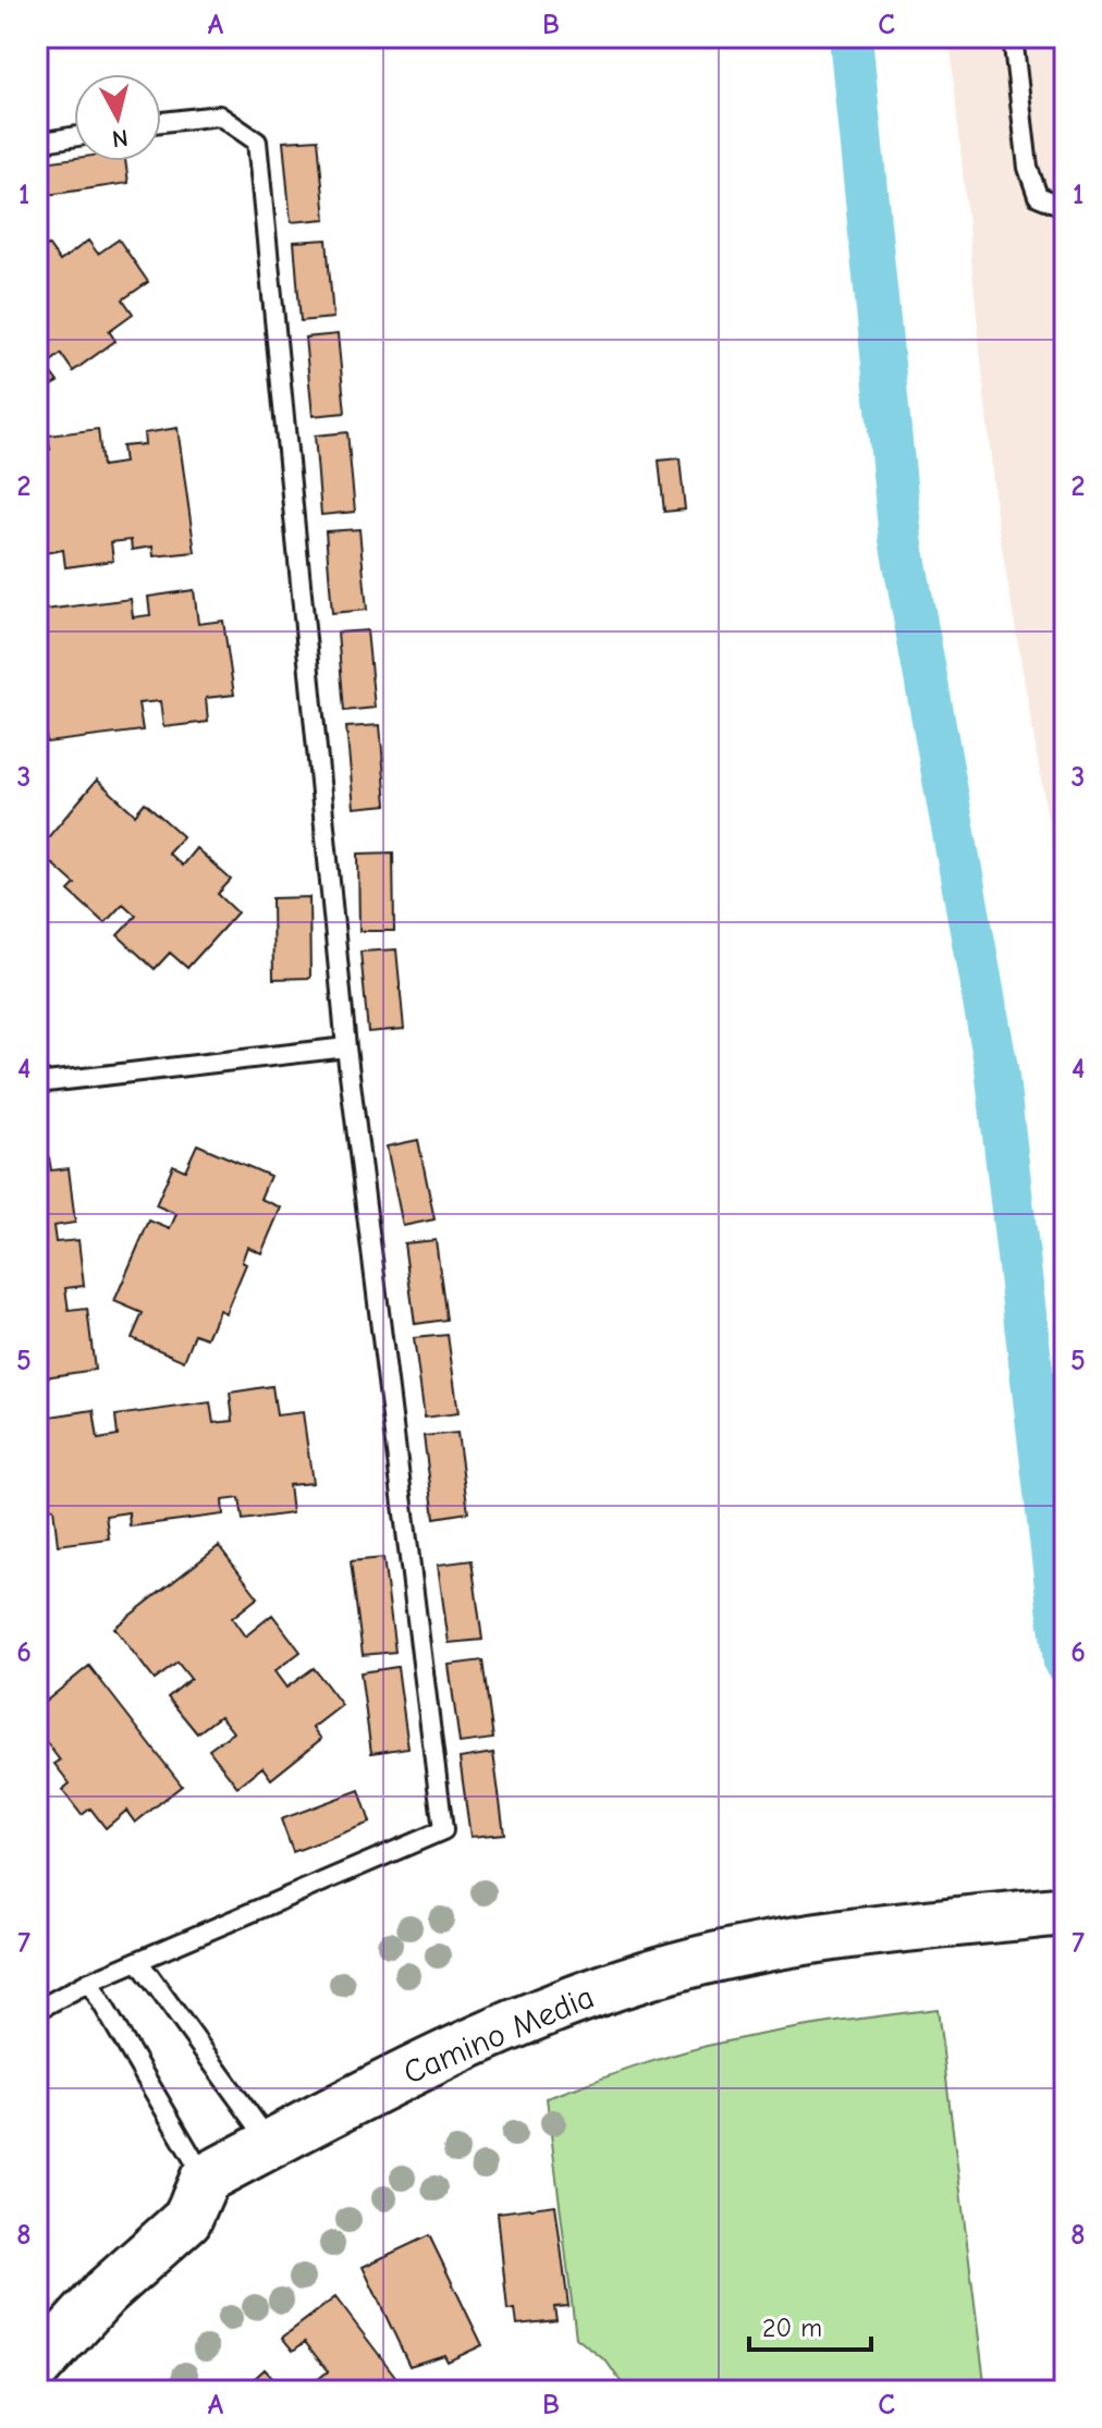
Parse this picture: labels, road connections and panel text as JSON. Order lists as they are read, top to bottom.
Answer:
{
  "streets": {
    "street": ["Camino Media"]
  },
  "scale_bar": "20 m",
  "north": "bottom",
  "grid": {
    "columns": ["A", "B", "C"],
    "rows": [
      "1",
      "2",
      "3",
      "4",
      "5",
      "6",
      "7",
      "8"
    ]
  }
}
